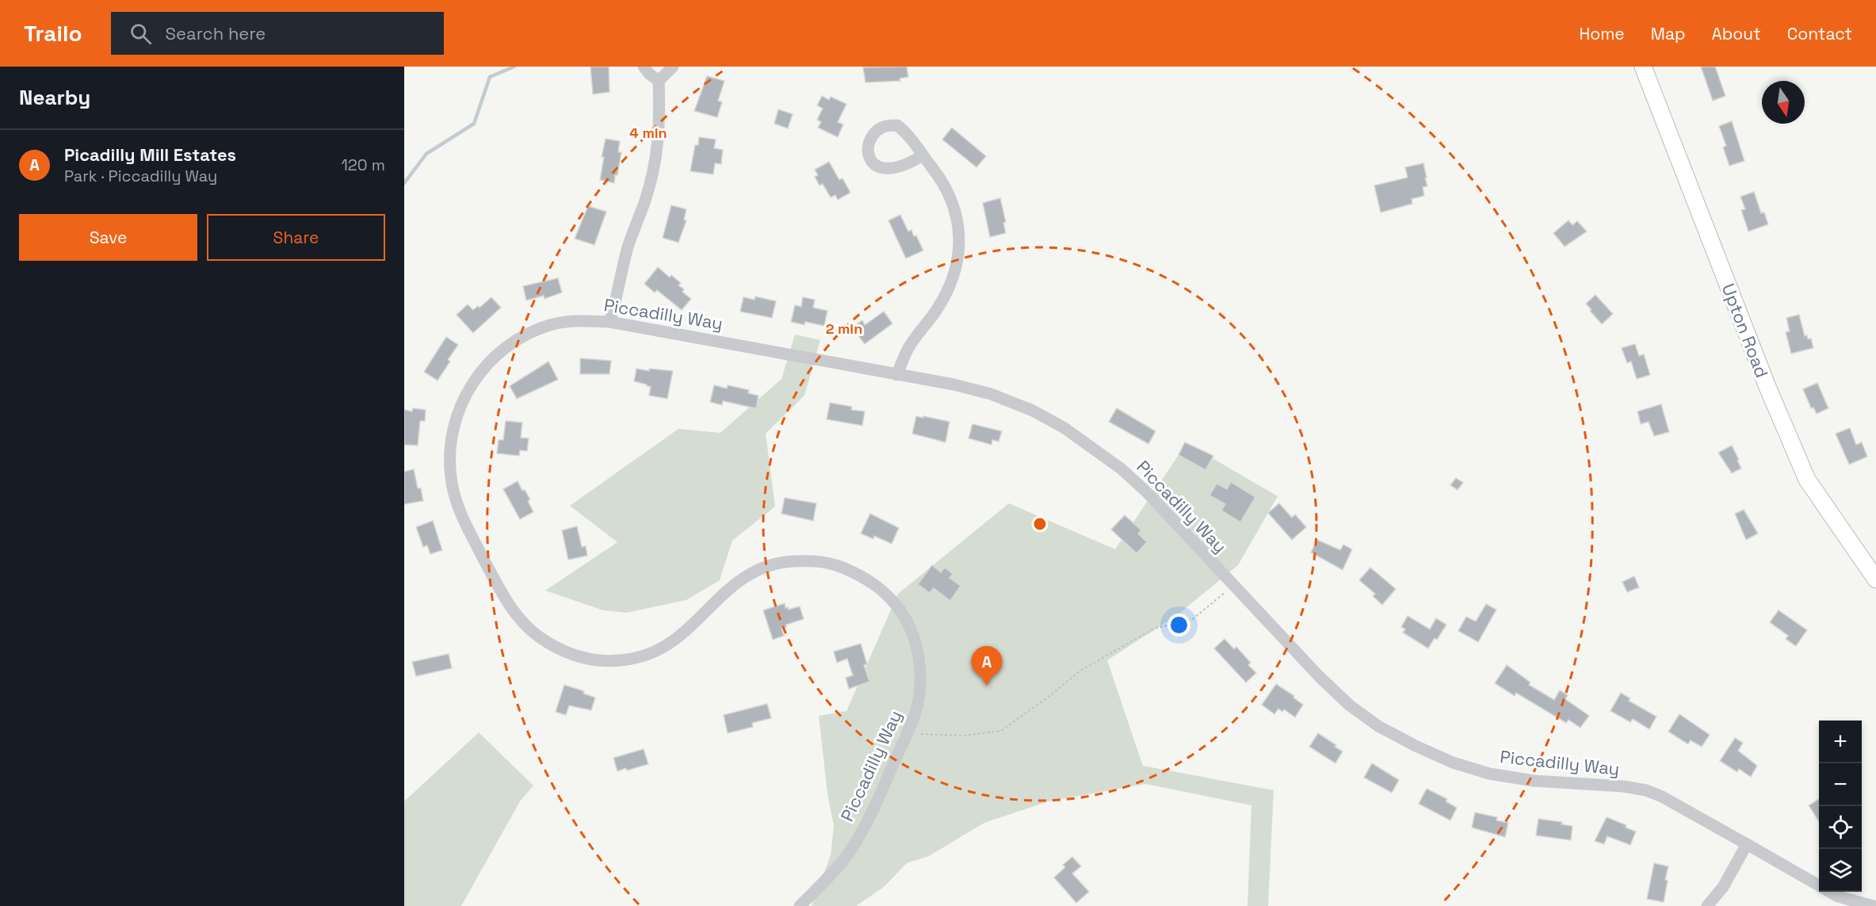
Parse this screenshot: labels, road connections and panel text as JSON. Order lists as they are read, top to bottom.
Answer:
{
  "streets": {
    "main road": ["Upton Road"],
    "street": ["Piccadilly Way"]
  },
  "north": "bottom",
  "page": {
    "header": "Trailo",
    "search": "Search here",
    "nav": [
      "Home",
      "Map",
      "About",
      "Contact"
    ],
    "heading": "Nearby",
    "list": [
      {
        "mark": "A",
        "name": "Picadilly Mill Estates",
        "note": "Park · Piccadilly Way",
        "value": "120 m"
      }
    ],
    "buttons": ["Save", "Share"],
    "pins": "A",
    "map_buttons": ["+", "−"]
  },
  "rings": ["4 min", "2 min"]
}
